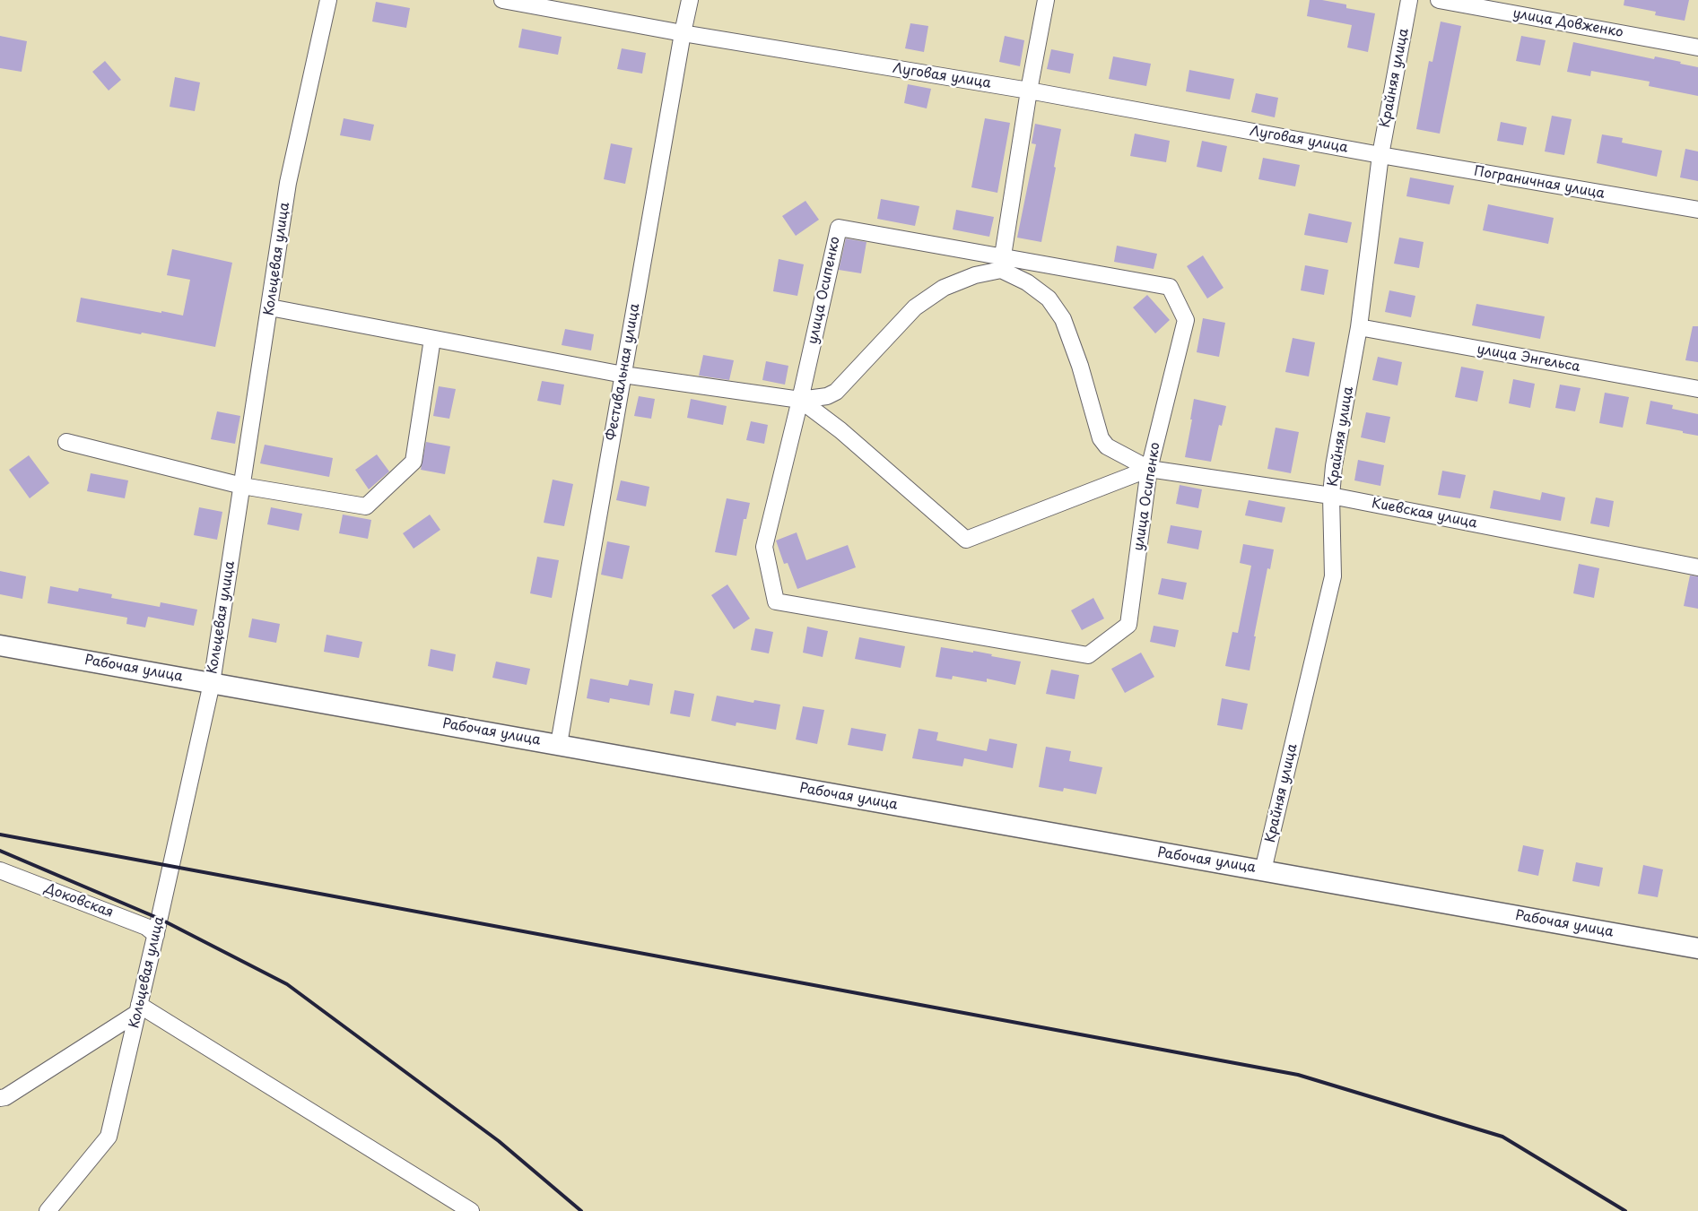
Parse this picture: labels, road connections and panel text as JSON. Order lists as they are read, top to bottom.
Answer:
{
  "streets": {
    "main road": ["Рабочая улица"],
    "street": [
      "улица Довженко",
      "Луговая улица",
      "Крайняя улица",
      "Пограничная улица",
      "Кольцевая улица",
      "улица Осипенко",
      "улица Энгельса",
      "Фестивальная улица",
      "Киевская улица",
      "Доковская"
    ]
  },
  "crossings": [
    ["Луговая улица", "Крайняя улица"],
    ["Луговая улица", "Пограничная улица"],
    ["Луговая улица", "Фестивальная улица"],
    ["Крайняя улица", "Пограничная улица"],
    ["Крайняя улица", "улица Энгельса"],
    ["Крайняя улица", "Киевская улица"],
    ["Крайняя улица", "Рабочая улица"],
    ["Кольцевая улица", "Рабочая улица"],
    ["Кольцевая улица", "Доковская"],
    ["улица Осипенко", "Киевская улица"],
    ["Фестивальная улица", "Рабочая улица"]
  ]
}
